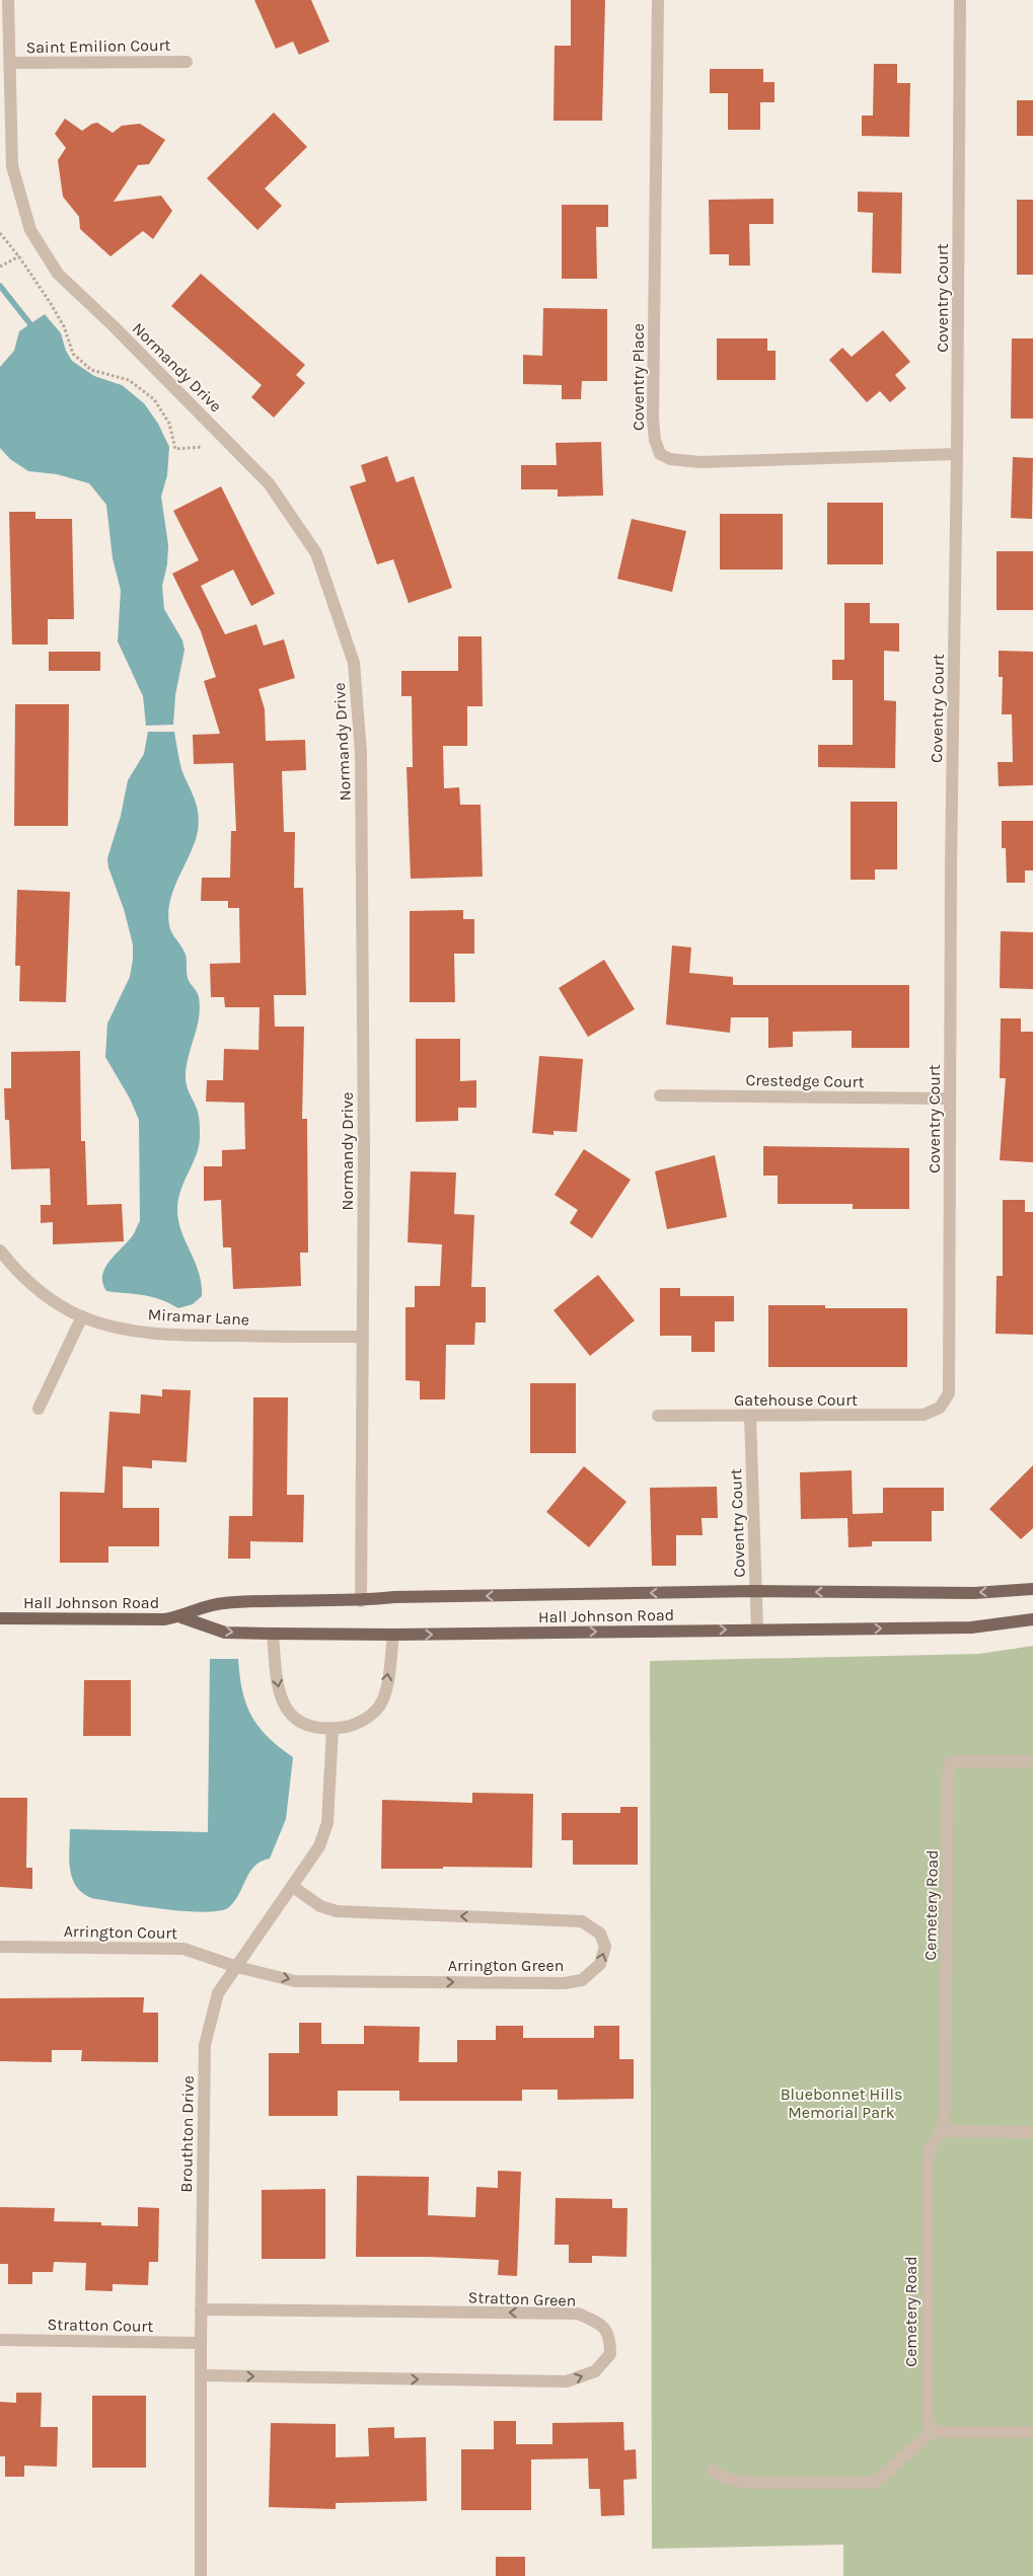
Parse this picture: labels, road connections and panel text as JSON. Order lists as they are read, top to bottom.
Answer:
{
  "streets": {
    "main road": ["Hall Johnson Road"],
    "street": [
      "Saint Emilion Court",
      "Coventry Court",
      "Normandy Drive",
      "Coventry Place",
      "Crestedge Court",
      "Miramar Lane",
      "Gatehouse Court",
      "Cemetery Road",
      "Arrington Court",
      "Arrington Green",
      "Brouthton Drive",
      "Stratton Green",
      "Stratton Court"
    ]
  },
  "crossings": [
    ["Saint Emilion Court", "Normandy Drive"],
    ["Coventry Court", "Coventry Place"],
    ["Coventry Court", "Crestedge Court"],
    ["Coventry Court", "Gatehouse Court"],
    ["Coventry Court", "Hall Johnson Road"],
    ["Normandy Drive", "Miramar Lane"],
    ["Normandy Drive", "Hall Johnson Road"],
    ["Arrington Court", "Arrington Green"],
    ["Arrington Court", "Brouthton Drive"],
    ["Arrington Green", "Brouthton Drive"],
    ["Brouthton Drive", "Stratton Green"],
    ["Brouthton Drive", "Stratton Court"]
  ],
  "parks": ["Bluebonnet Hills Memorial Park"]
}
